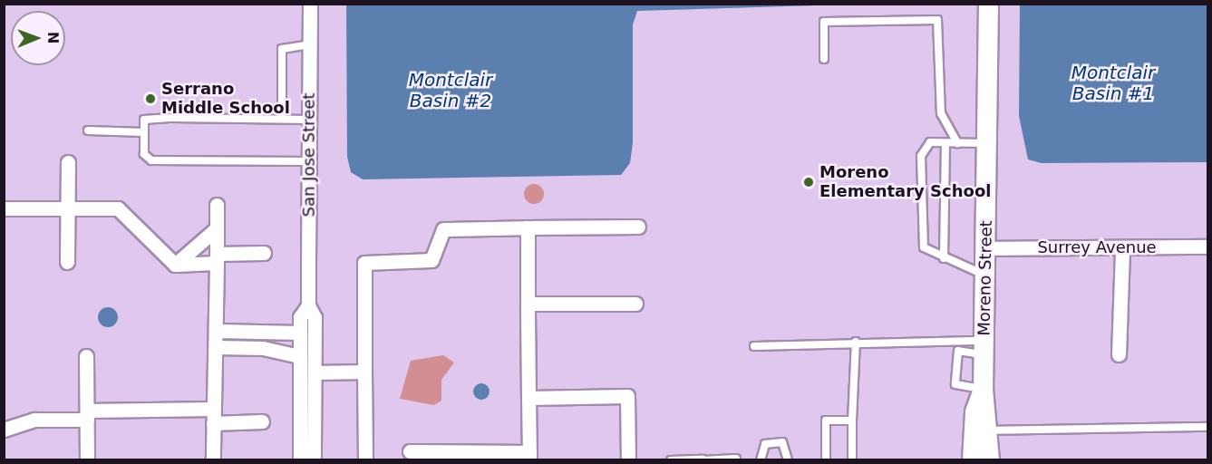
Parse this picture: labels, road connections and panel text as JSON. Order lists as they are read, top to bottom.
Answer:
{
  "streets": {
    "street": ["San Jose Street", "Surrey Avenue", "Moreno Street"]
  },
  "crossings": [
    ["Surrey Avenue", "Moreno Street"]
  ],
  "water": ["Montclair Basin #1", "Montclair Basin #2"],
  "places": ["Serrano Middle School", "Moreno Elementary School"],
  "north": "right"
}
